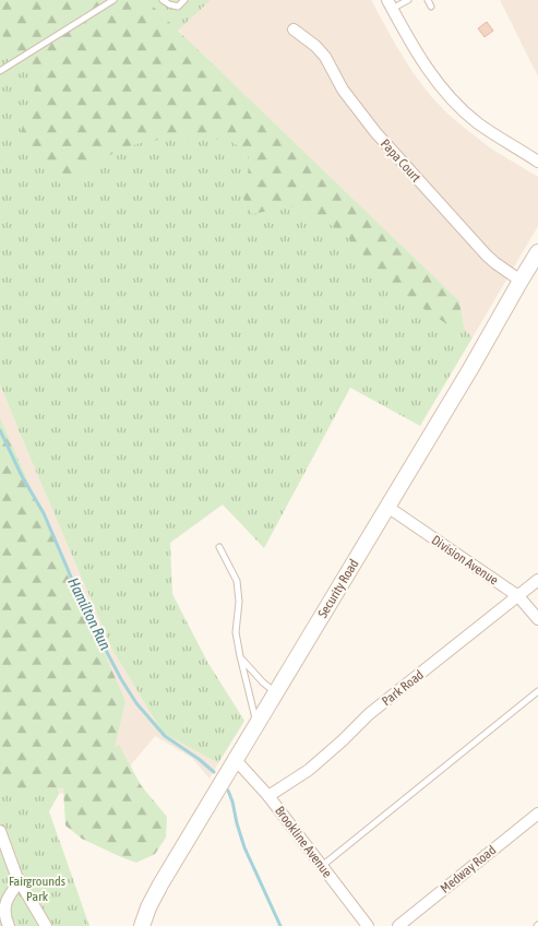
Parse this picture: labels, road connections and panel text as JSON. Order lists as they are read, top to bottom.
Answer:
{
  "streets": {
    "street": [
      "Papa Court",
      "Division Avenue",
      "Security Road",
      "Park Road",
      "Brookline Avenue",
      "Medway Road"
    ]
  },
  "crossings": [
    ["Papa Court", "Security Road"],
    ["Division Avenue", "Security Road"],
    ["Division Avenue", "Park Road"],
    ["Security Road", "Brookline Avenue"],
    ["Park Road", "Brookline Avenue"]
  ],
  "water": ["Hamilton Run"],
  "parks": ["Fairgrounds Park"]
}
